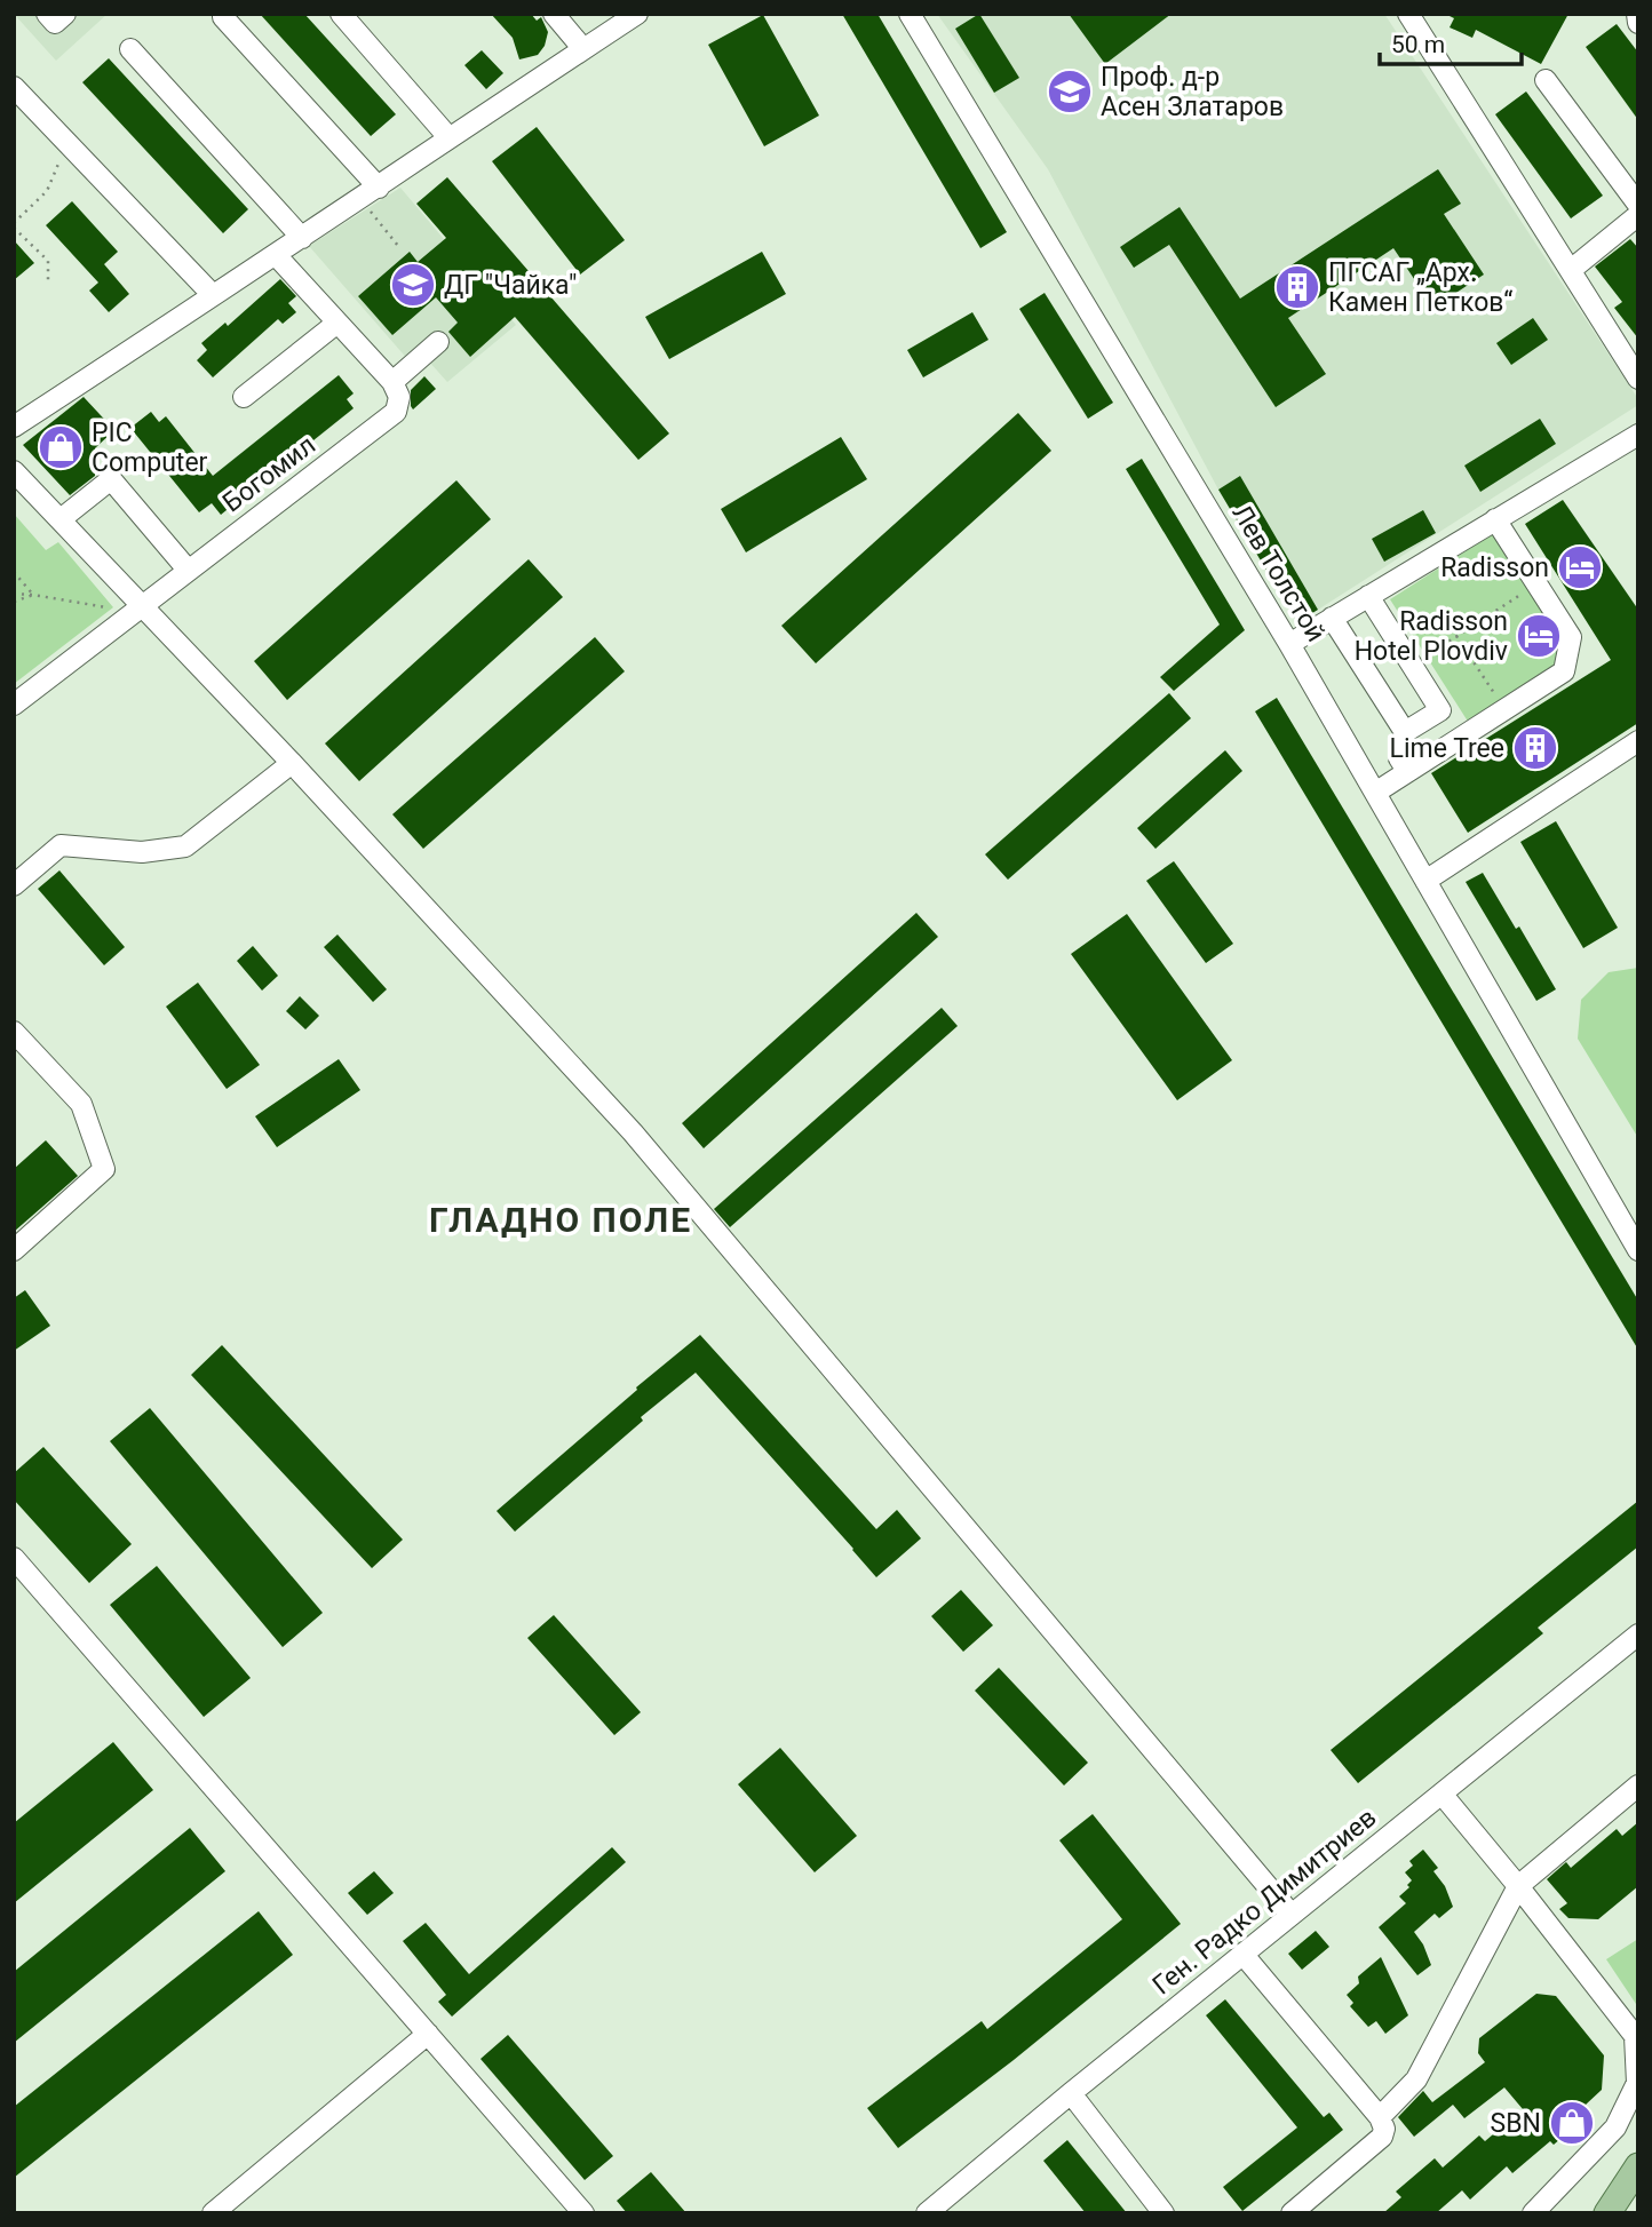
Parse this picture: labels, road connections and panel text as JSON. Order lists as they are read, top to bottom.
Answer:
{
  "streets": {
    "street": ["Богомил", "Лев Толстой", "Ген. Радко Димитриев"]
  },
  "districts": ["ГЛАДНО ПОЛЕ"],
  "places": {
    "school or university": ["Проф. д-р Асен Златаров", "ДГ \"Чайка\""],
    "building": ["ПГСАГ „Арх. Камен Петков“", "Lime Tree"],
    "shop": ["PIC Computer", "SBN"],
    "hotel": ["Radisson", "Radisson Hotel Plovdiv"]
  },
  "scale_bar": "50 m"
}
